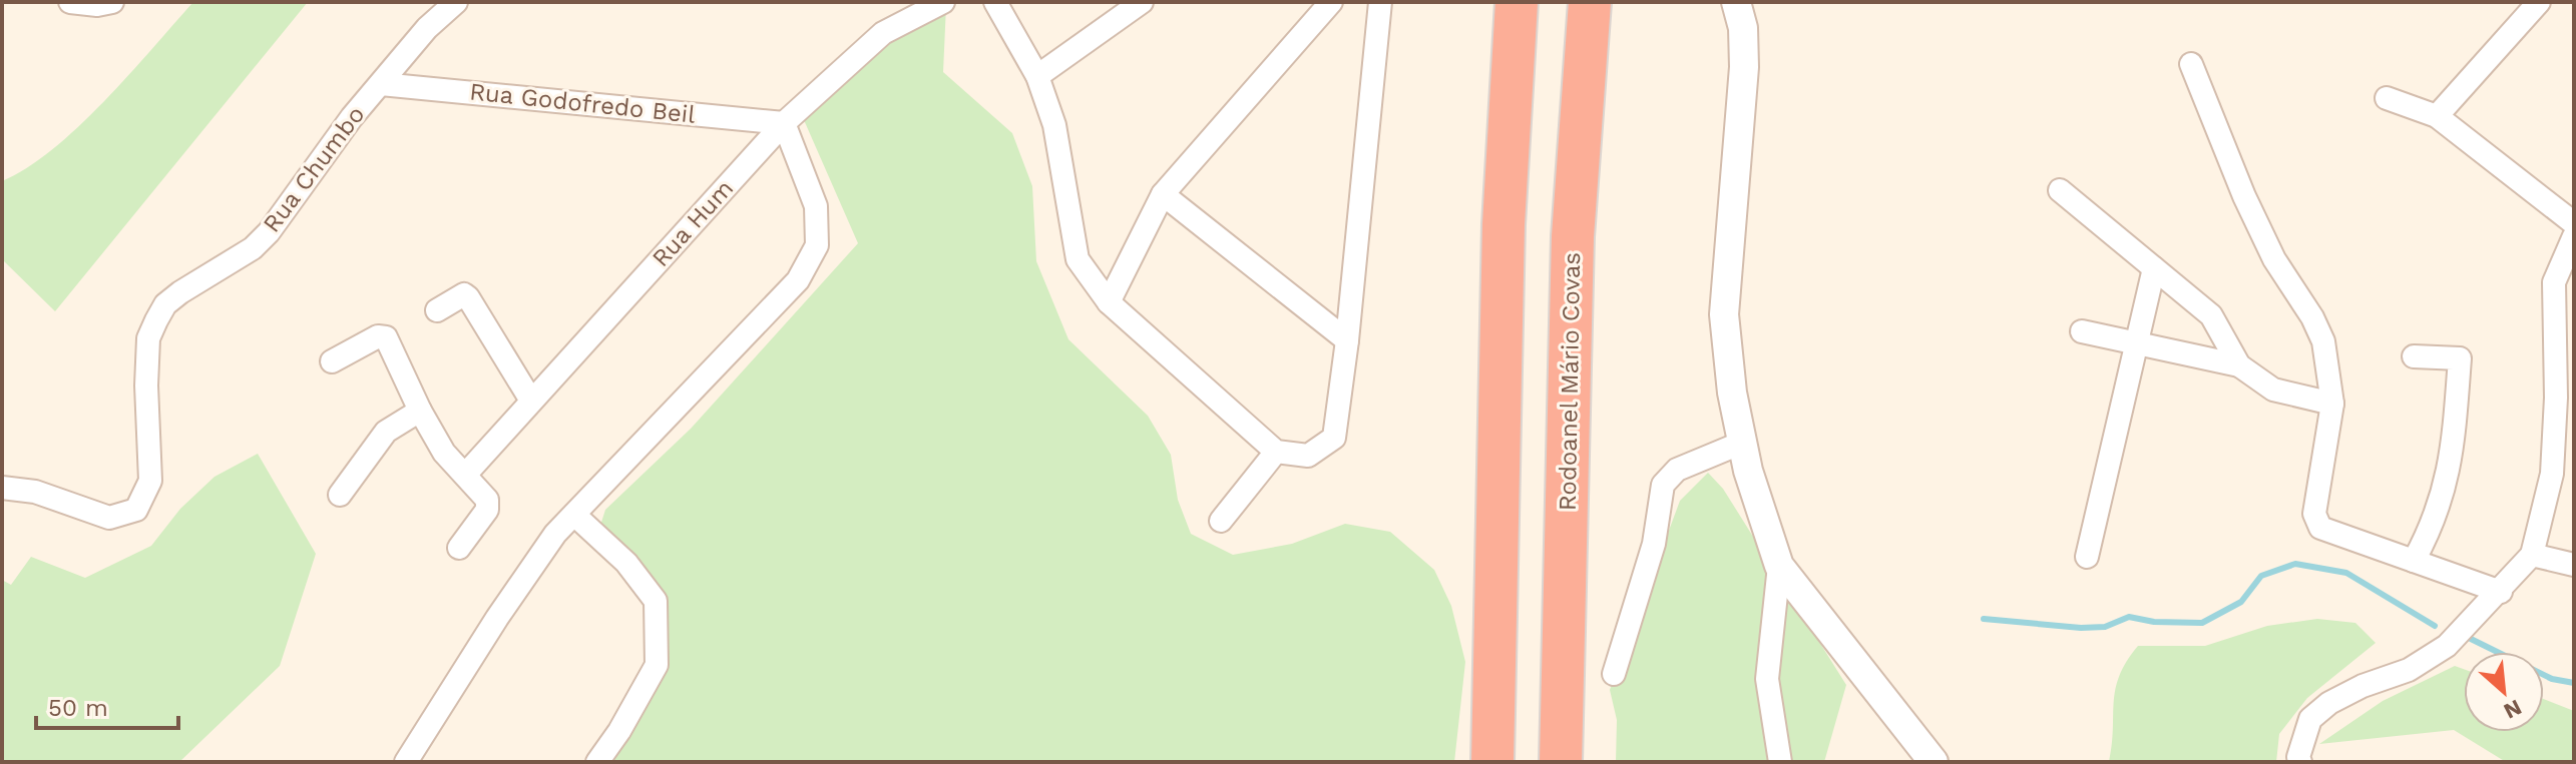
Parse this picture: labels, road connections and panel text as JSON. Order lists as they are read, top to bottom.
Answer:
{
  "streets": {
    "highway": ["Rodoanel Mário Covas"],
    "street": ["Rua Godofredo Beil", "Rua Chumbo", "Rua Hum"]
  },
  "crossings": [
    ["Rua Godofredo Beil", "Rua Chumbo"],
    ["Rua Godofredo Beil", "Rua Hum"]
  ],
  "scale_bar": "50 m",
  "north": "bottom right"
}
